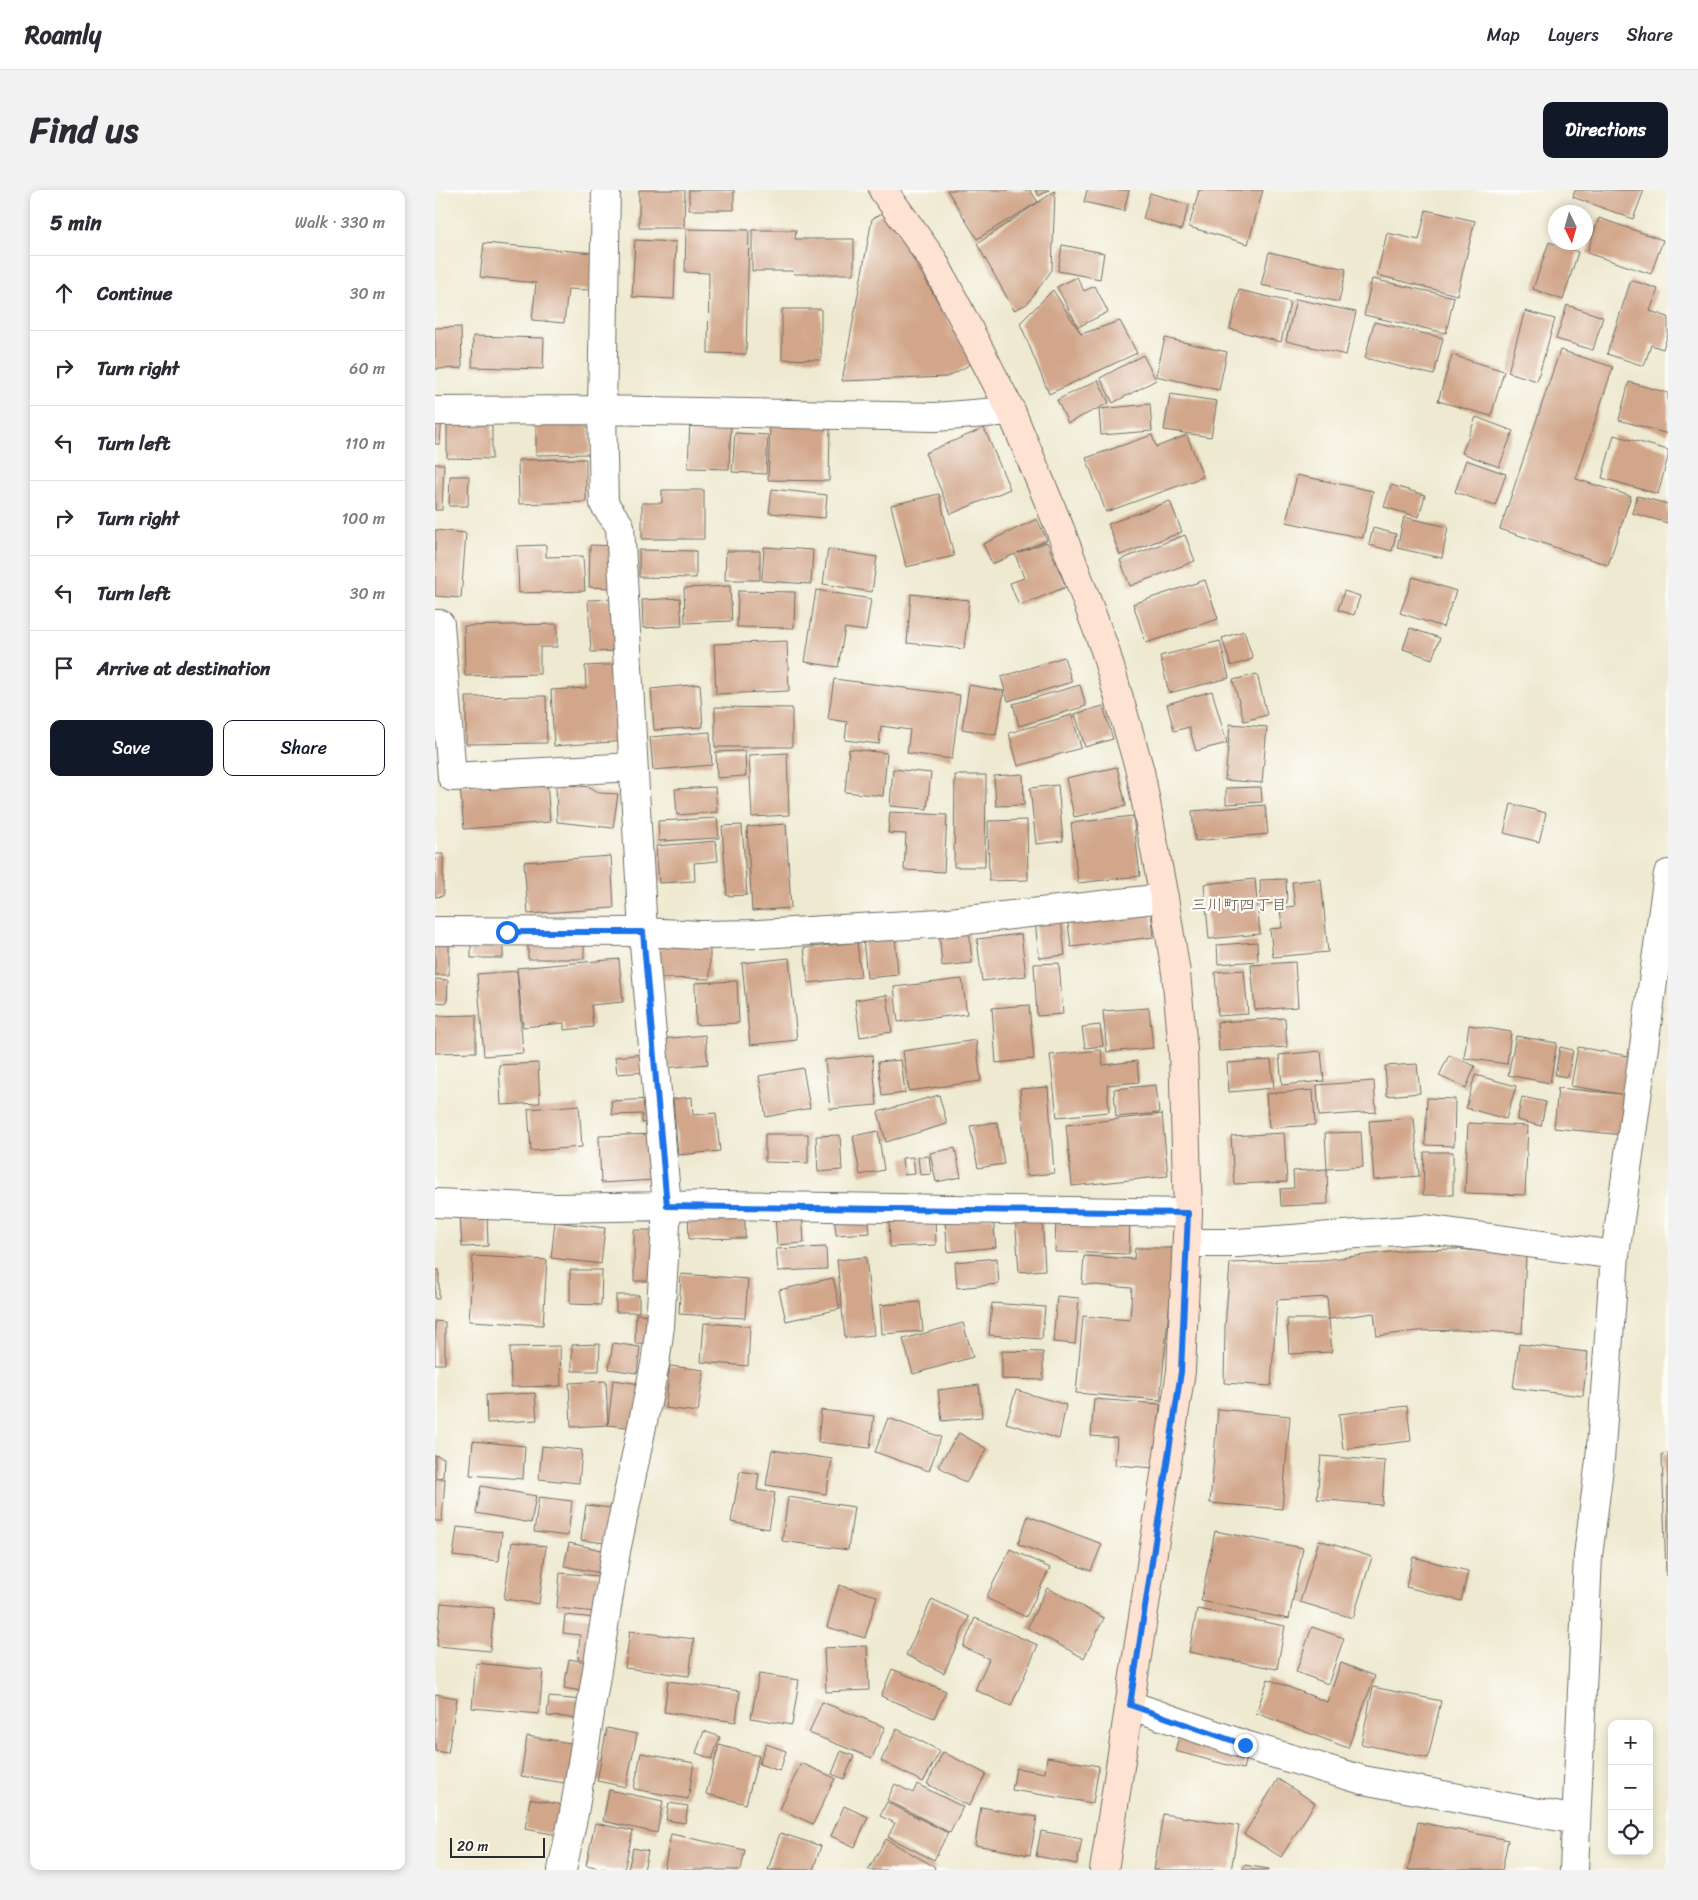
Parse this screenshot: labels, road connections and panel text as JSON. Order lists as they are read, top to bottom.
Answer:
{
  "districts": ["三川町四丁目"],
  "scale_bar": "20 m",
  "north": "bottom",
  "page": {
    "header": "Roamly",
    "nav": ["Map", "Layers", "Share"],
    "title": "Find us",
    "buttons": [
      "Directions",
      ["Save", "Share"]
    ],
    "heading": ["5 min", "Walk · 330 m"],
    "list": [
      ["Continue", "30 m"],
      ["Turn right", "60 m"],
      ["Turn left", "110 m"],
      ["Turn right", "100 m"],
      ["Turn left", "30 m"],
      "Arrive at destination"
    ],
    "map_buttons": ["+", "−"],
    "scale": "20 m"
  }
}
